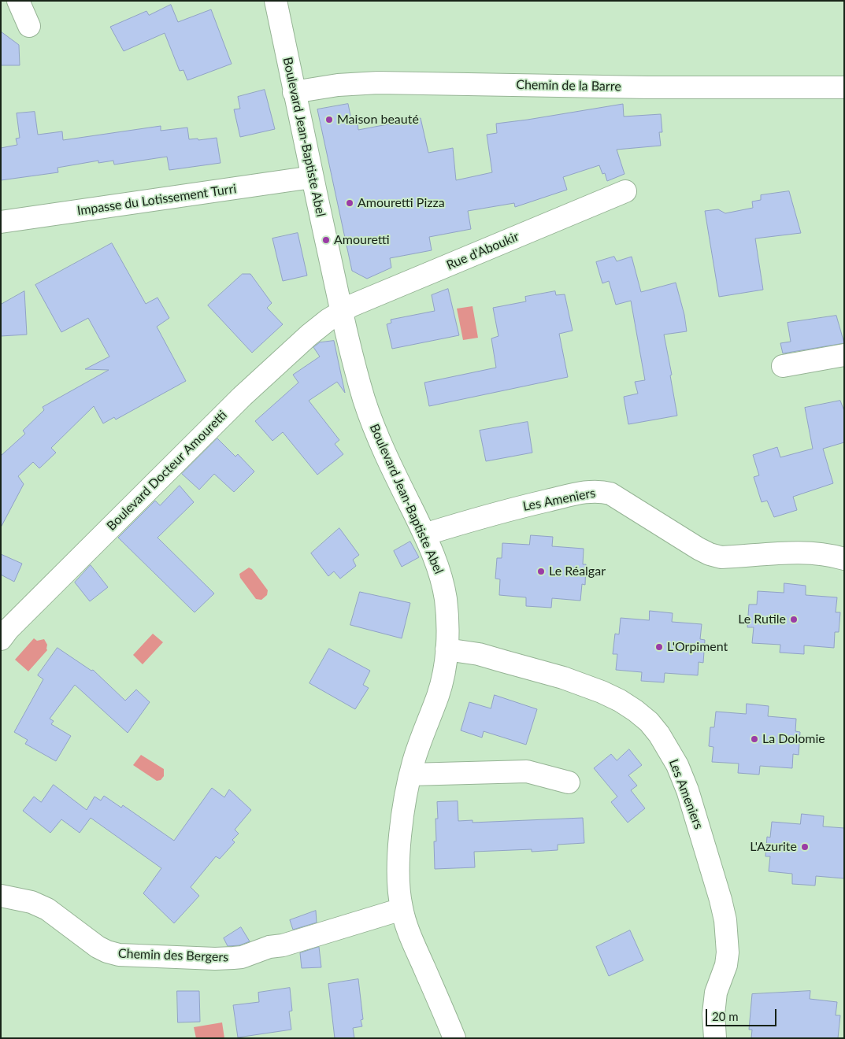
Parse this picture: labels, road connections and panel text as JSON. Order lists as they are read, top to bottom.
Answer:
{
  "streets": {
    "street": [
      "Chemin de la Barre",
      "Boulevard Jean-Baptiste Abel",
      "Impasse du Lotissement Turri",
      "Rue d'Aboukir",
      "Boulevard Docteur Amouretti",
      "Les Ameniers",
      "Chemin des Bergers"
    ]
  },
  "crossings": [
    ["Chemin de la Barre", "Boulevard Jean-Baptiste Abel"],
    ["Boulevard Jean-Baptiste Abel", "Impasse du Lotissement Turri"],
    ["Boulevard Jean-Baptiste Abel", "Rue d'Aboukir"],
    ["Boulevard Jean-Baptiste Abel", "Boulevard Docteur Amouretti"],
    ["Boulevard Jean-Baptiste Abel", "Les Ameniers"],
    ["Boulevard Jean-Baptiste Abel", "Chemin des Bergers"],
    ["Rue d'Aboukir", "Boulevard Docteur Amouretti"]
  ],
  "places": [
    "Maison beauté",
    "Amouretti Pizza",
    "Amouretti",
    "Le Réalgar",
    "Le Rutile",
    "L'Orpiment",
    "La Dolomie",
    "L'Azurite"
  ],
  "scale_bar": "20 m"
}
